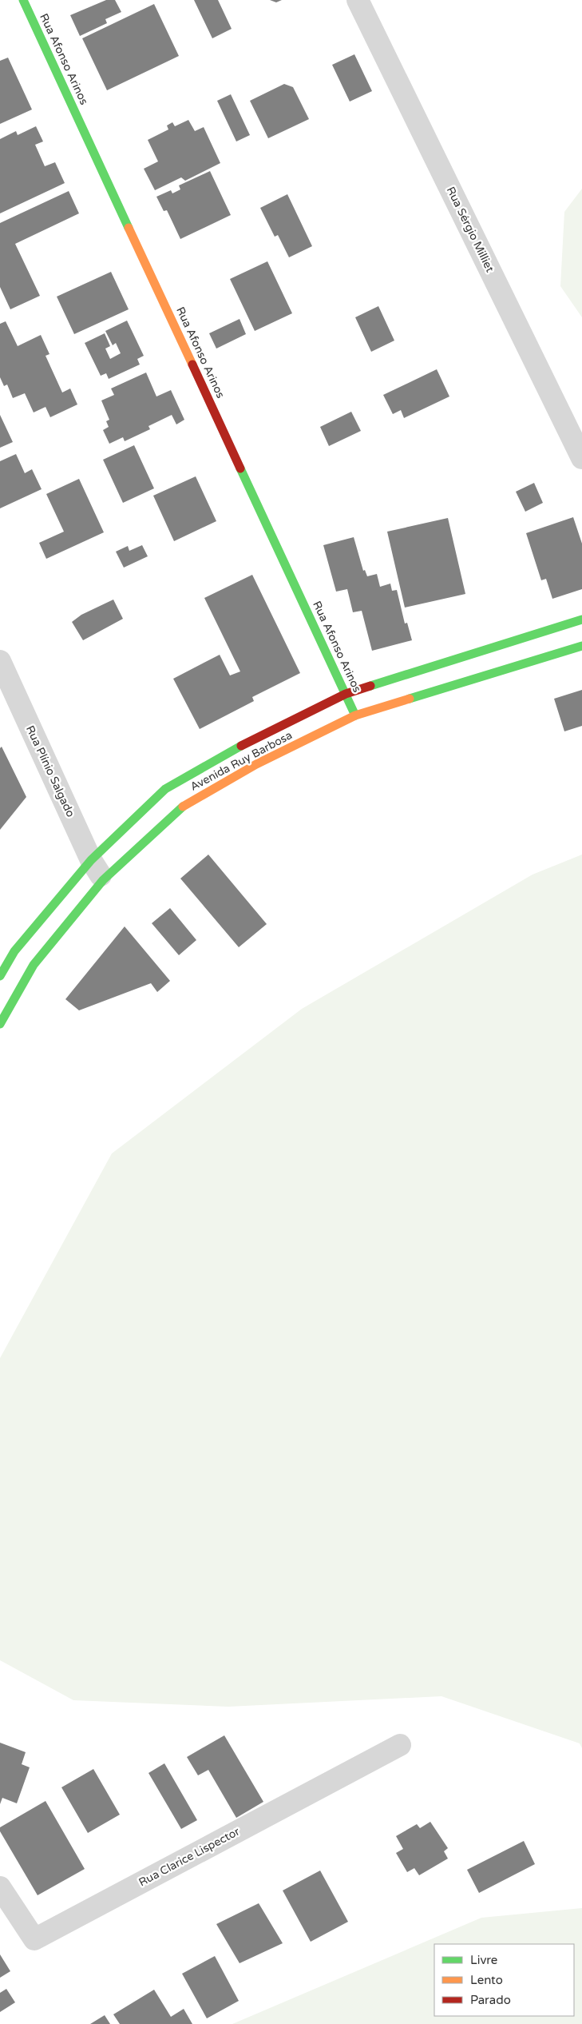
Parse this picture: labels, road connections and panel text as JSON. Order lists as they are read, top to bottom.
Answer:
{
  "streets": {
    "main road": ["Rua Afonso Arinos", "Avenida Ruy Barbosa"],
    "street": ["Rua Sérgio Milliet", "Rua Plínio Salgado", "Rua Clarice Lispector"]
  },
  "crossings": [
    ["Rua Afonso Arinos", "Avenida Ruy Barbosa"],
    ["Avenida Ruy Barbosa", "Rua Plínio Salgado"]
  ],
  "legend": ["Livre", "Lento", "Parado"]
}
